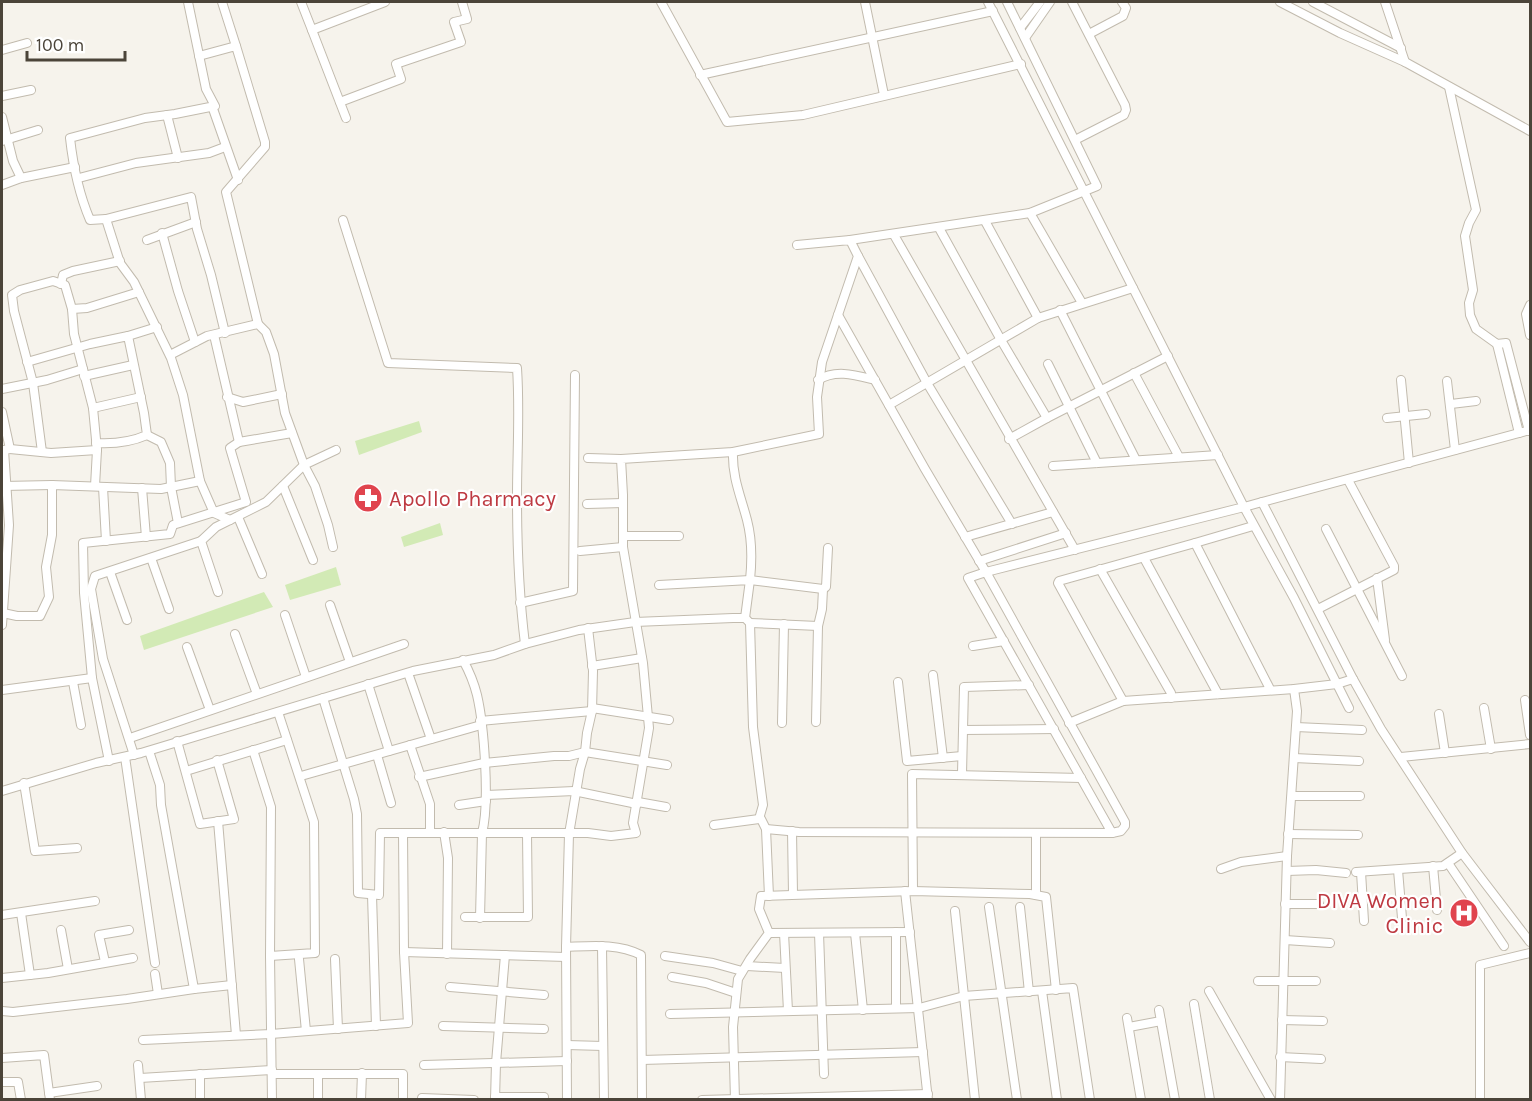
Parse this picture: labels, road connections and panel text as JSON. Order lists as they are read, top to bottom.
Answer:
{
  "places": {
    "pharmacy": ["Apollo Pharmacy"],
    "hospital": ["DIVA Women Clinic"]
  },
  "scale_bar": "100 m"
}
